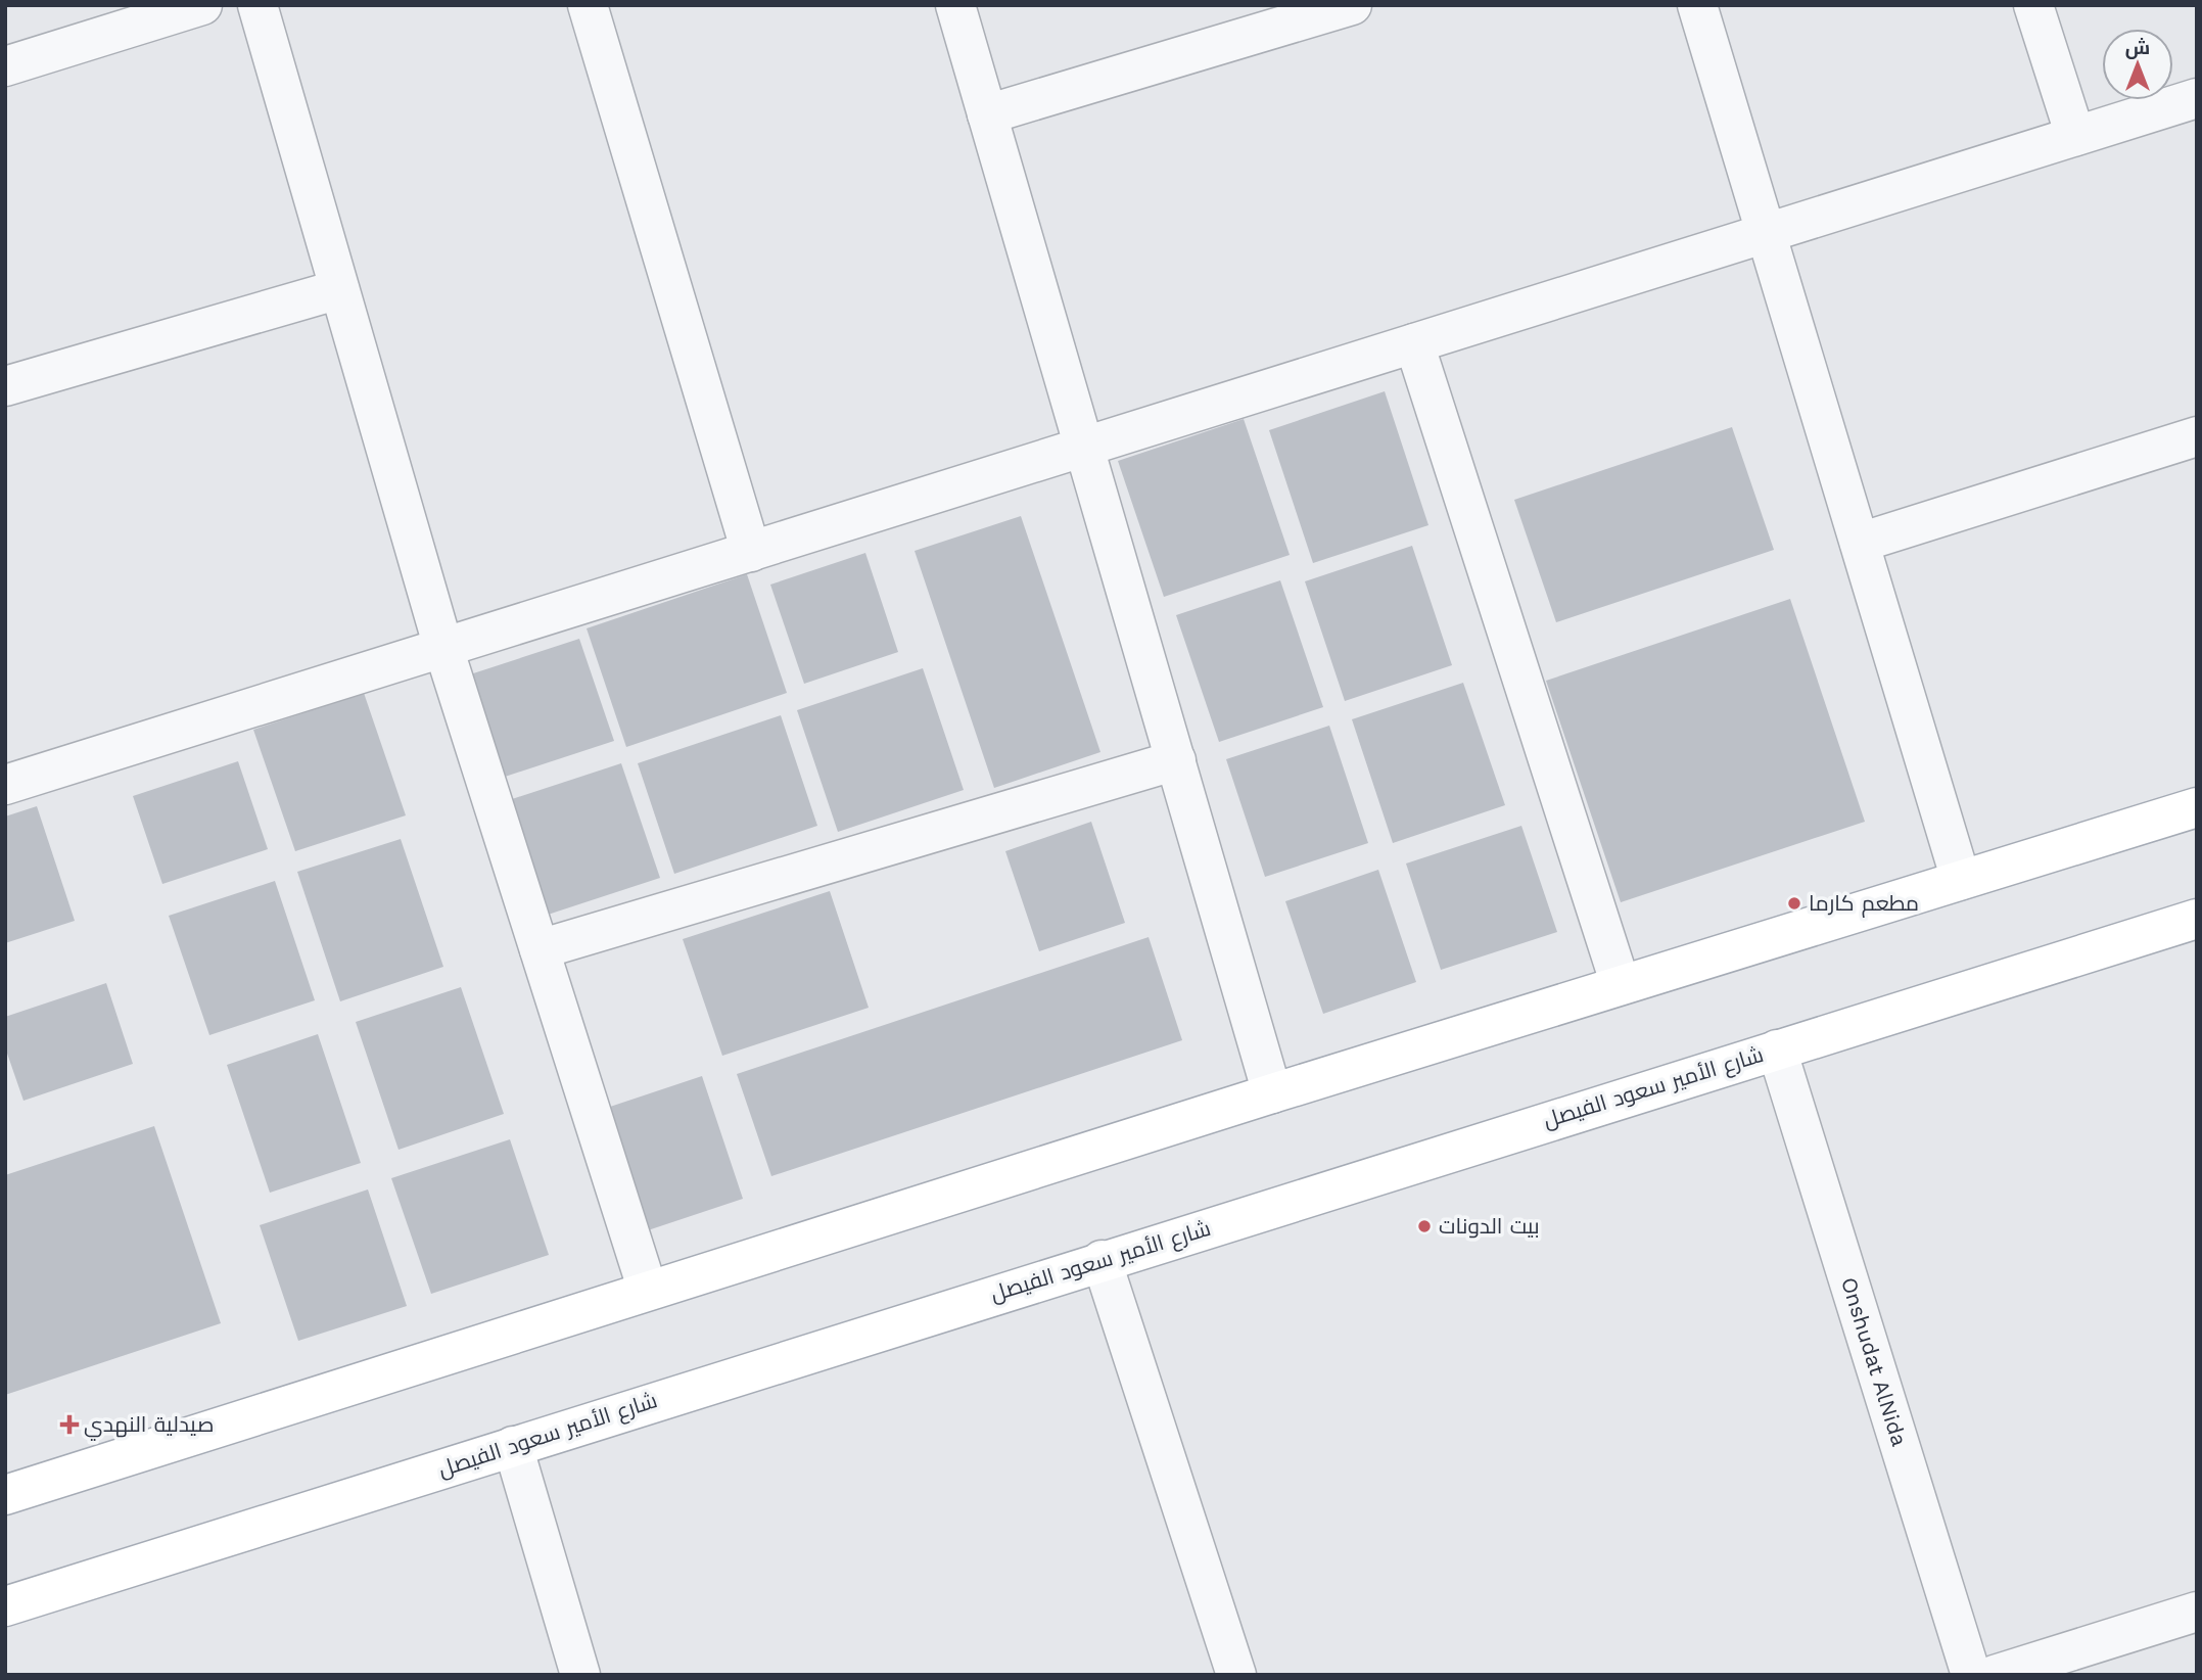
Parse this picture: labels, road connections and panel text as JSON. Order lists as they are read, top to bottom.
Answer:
{
  "streets": {
    "main road": ["شارع الأمير سعود الفيصل"],
    "street": ["Onshudat AlNida"]
  },
  "crossings": [
    ["شارع الأمير سعود الفيصل", "Onshudat AlNida"]
  ],
  "places": {
    "other": ["مطعم كارما", "بيت الدونات"],
    "health": ["صيدلية النهدي"]
  },
  "north": "top"
}
